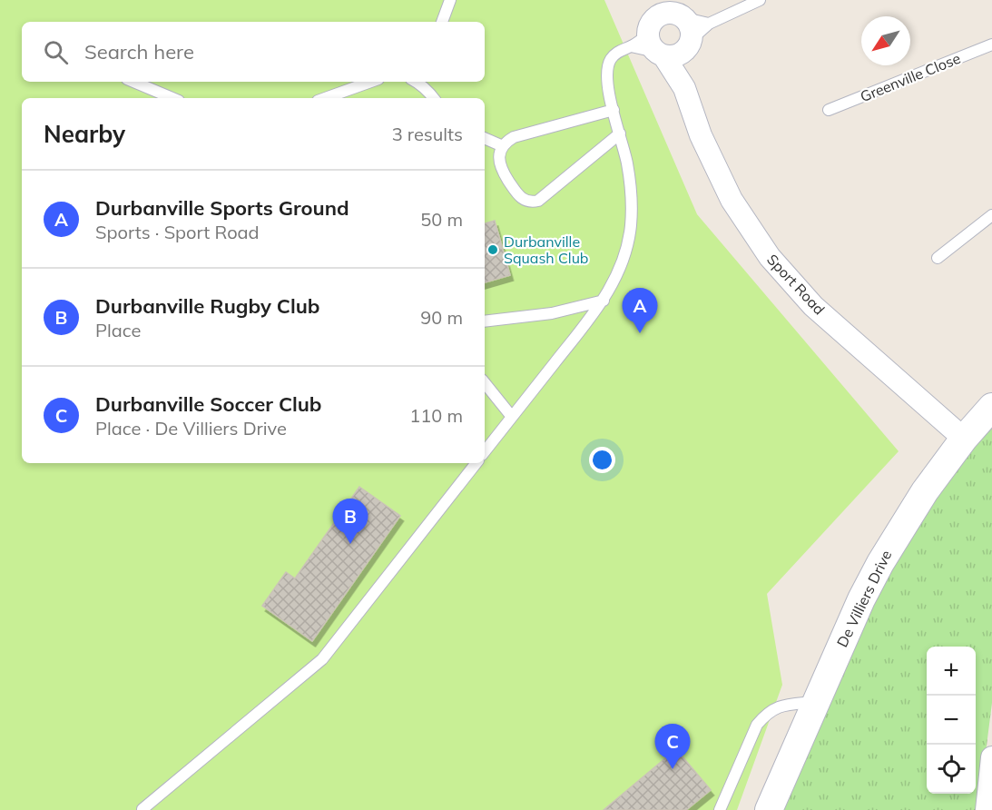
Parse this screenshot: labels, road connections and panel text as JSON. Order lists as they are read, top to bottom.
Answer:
{
  "streets": {
    "street": ["Sport Road", "De Villiers Drive"],
    "lane": ["Greenville Close"]
  },
  "crossings": [
    ["Sport Road", "De Villiers Drive"]
  ],
  "places": ["Durbanville Squash Club"],
  "north": "bottom left",
  "page": {
    "search": "Search here",
    "heading": ["Nearby", "3 results"],
    "list": [
      {
        "mark": "A",
        "name": "Durbanville Sports Ground",
        "note": "Sports · Sport Road",
        "value": "50 m"
      },
      {
        "mark": "B",
        "name": "Durbanville Rugby Club",
        "note": "Place",
        "value": "90 m"
      },
      {
        "mark": "C",
        "name": "Durbanville Soccer Club",
        "note": "Place · De Villiers Drive",
        "value": "110 m"
      }
    ],
    "pins": ["A", "B", "C"],
    "map_buttons": ["+", "−"]
  }
}
